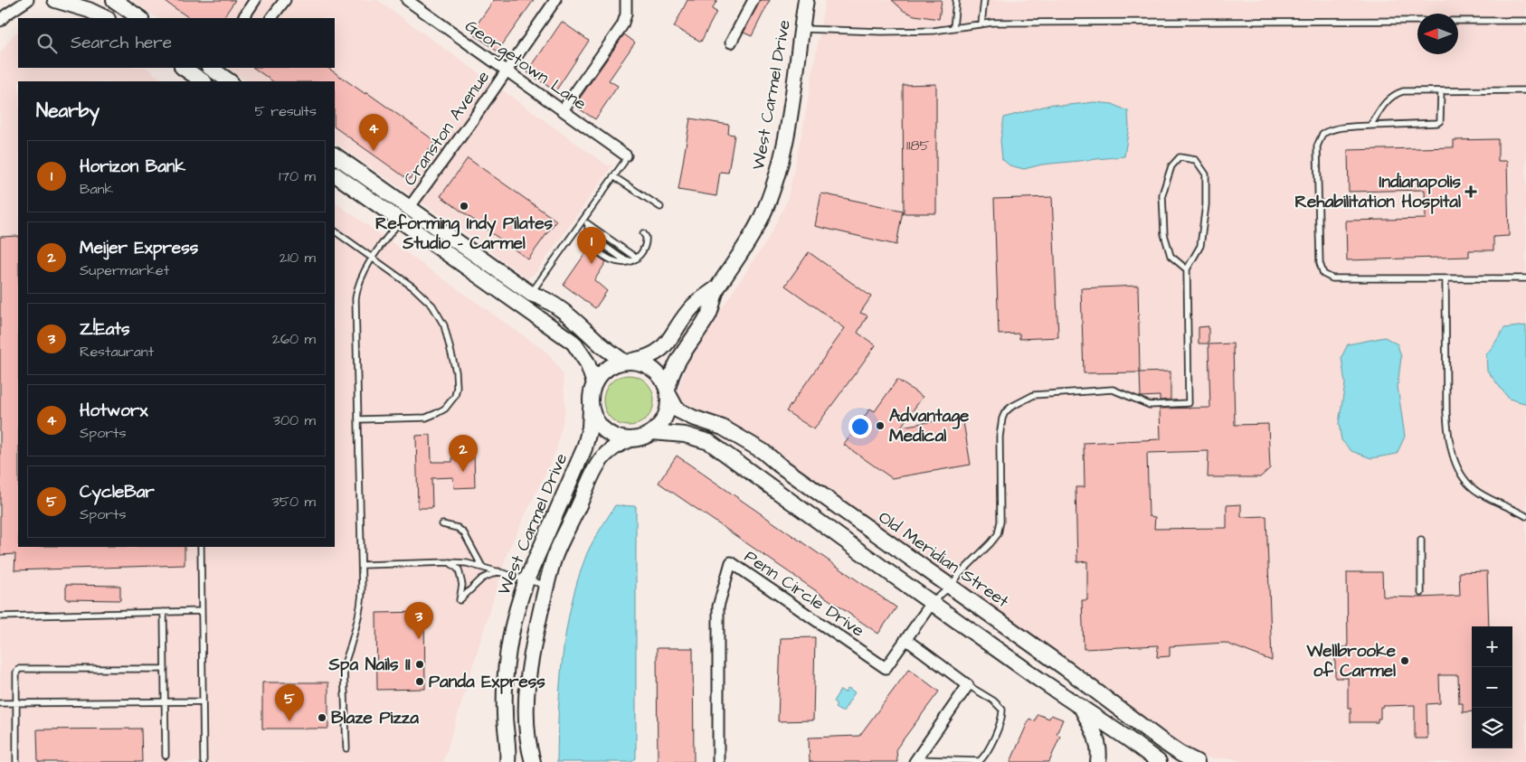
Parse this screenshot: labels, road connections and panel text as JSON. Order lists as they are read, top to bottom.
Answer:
{
  "streets": {
    "main road": ["West Carmel Drive", "Old Meridian Street"],
    "street": ["Georgetown Lane", "Cranston Avenue", "Penn Circle Drive"]
  },
  "crossings": [
    ["Georgetown Lane", "Cranston Avenue"],
    ["West Carmel Drive", "Old Meridian Street"]
  ],
  "places": {
    "health": ["Indianapolis Rehabilitation Hospital"],
    "other": [
      "Reforming Indy Pilates Studio - Carmel",
      "Advantage Medical",
      "Wellbrooke of Carmel",
      "Spa Nails II",
      "Panda Express",
      "Blaze Pizza"
    ]
  },
  "house_numbers": ["1185"],
  "north": "left",
  "page": {
    "search": "Search here",
    "heading": ["Nearby", "5 results"],
    "pins": [
      "4",
      "1",
      "2",
      "3",
      "5"
    ],
    "list": [
      {
        "mark": "1",
        "name": "Horizon Bank",
        "note": "Bank",
        "value": "170 m"
      },
      {
        "mark": "2",
        "name": "Meijer Express",
        "note": "Supermarket",
        "value": "210 m"
      },
      {
        "mark": "3",
        "name": "Z!Eats",
        "note": "Restaurant",
        "value": "260 m"
      },
      {
        "mark": "4",
        "name": "Hotworx",
        "note": "Sports",
        "value": "300 m"
      },
      {
        "mark": "5",
        "name": "CycleBar",
        "note": "Sports",
        "value": "350 m"
      }
    ],
    "map_buttons": ["+", "−"]
  }
}
